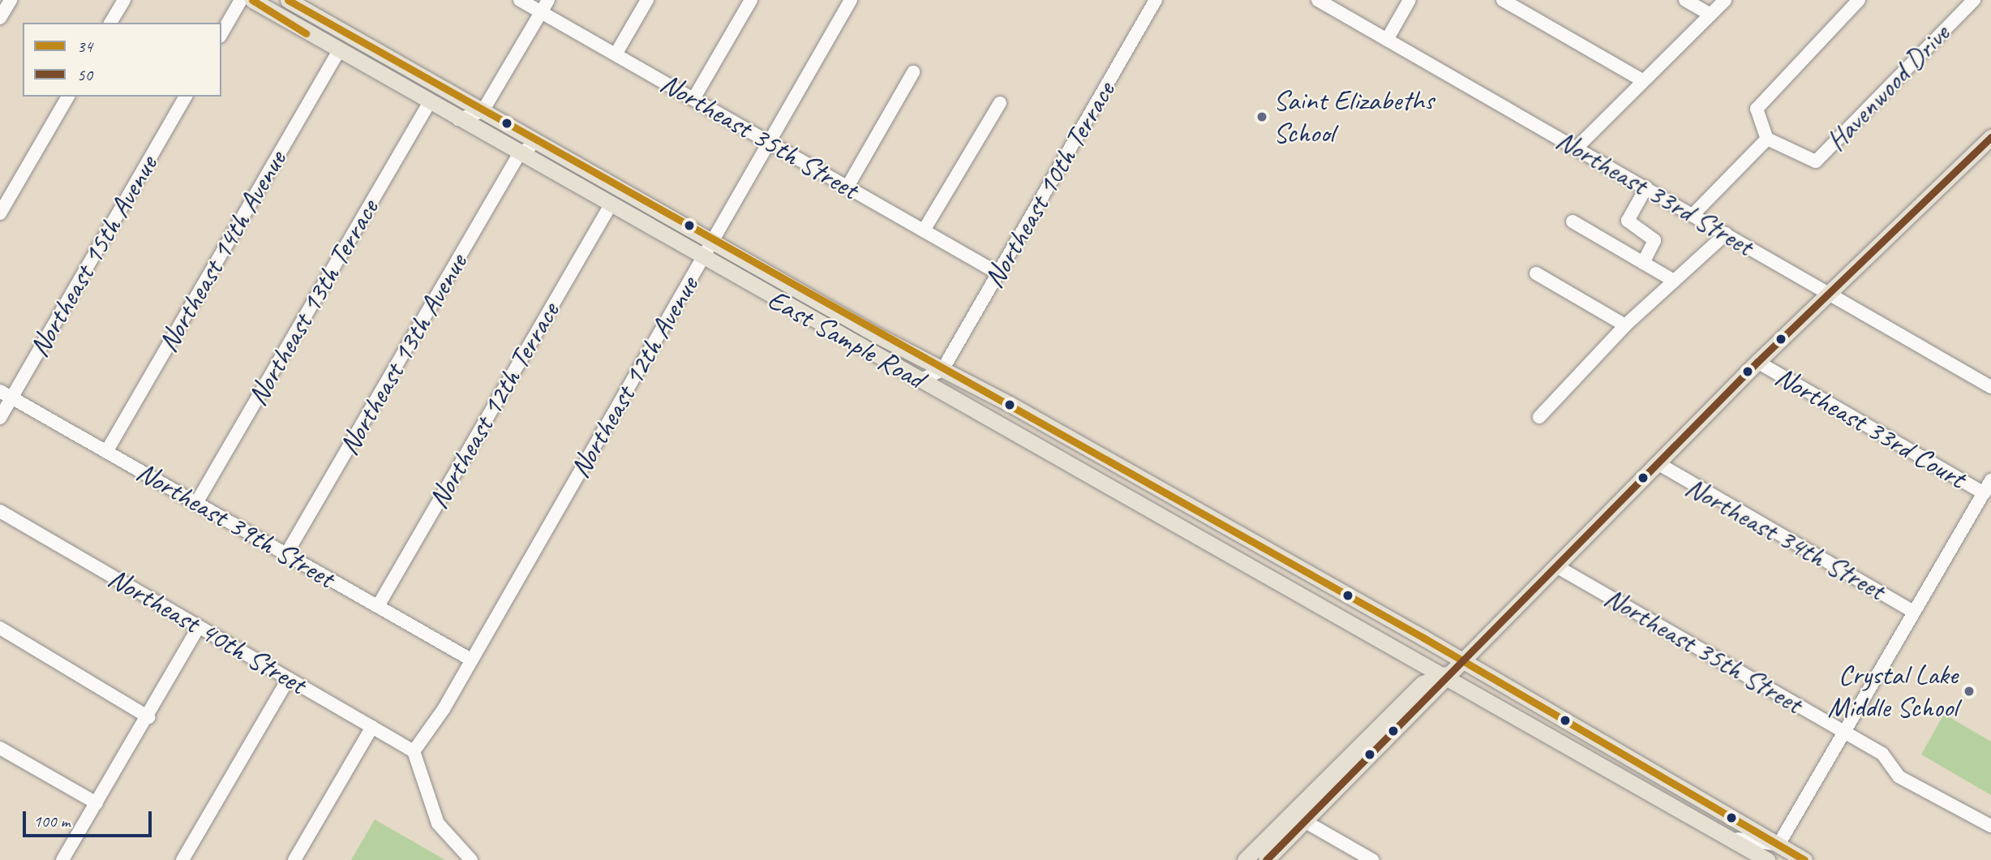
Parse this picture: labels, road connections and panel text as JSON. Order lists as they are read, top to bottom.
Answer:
{
  "streets": {
    "main road": ["East Sample Road"],
    "street": [
      "Havenwood Drive",
      "Northeast 35th Street",
      "Northeast 10th Terrace",
      "Northeast 33rd Street",
      "Northeast 14th Avenue",
      "Northeast 15th Avenue",
      "Northeast 13th Terrace",
      "Northeast 13th Avenue",
      "Northeast 12th Avenue",
      "Northeast 12th Terrace",
      "Northeast 33rd Court",
      "Northeast 39th Street",
      "Northeast 34th Street",
      "Northeast 40th Street"
    ]
  },
  "crossings": [
    ["Northeast 35th Street", "Northeast 10th Terrace"],
    ["Northeast 35th Street", "Northeast 12th Avenue"],
    ["Northeast 10th Terrace", "East Sample Road"],
    ["Northeast 14th Avenue", "East Sample Road"],
    ["Northeast 14th Avenue", "Northeast 39th Street"],
    ["Northeast 15th Avenue", "Northeast 39th Street"],
    ["Northeast 13th Terrace", "East Sample Road"],
    ["Northeast 13th Terrace", "Northeast 39th Street"],
    ["East Sample Road", "Northeast 13th Avenue"],
    ["East Sample Road", "Northeast 12th Avenue"],
    ["East Sample Road", "Northeast 12th Terrace"],
    ["Northeast 13th Avenue", "Northeast 39th Street"],
    ["Northeast 12th Avenue", "Northeast 39th Street"],
    ["Northeast 12th Avenue", "Northeast 40th Street"],
    ["Northeast 12th Terrace", "Northeast 39th Street"]
  ],
  "places": ["Saint Elizabeths School", "Crystal Lake Middle School"],
  "lines": ["transit line 34", "transit line 50"],
  "legend": ["34", "50"],
  "scale_bar": "100 m"
}
